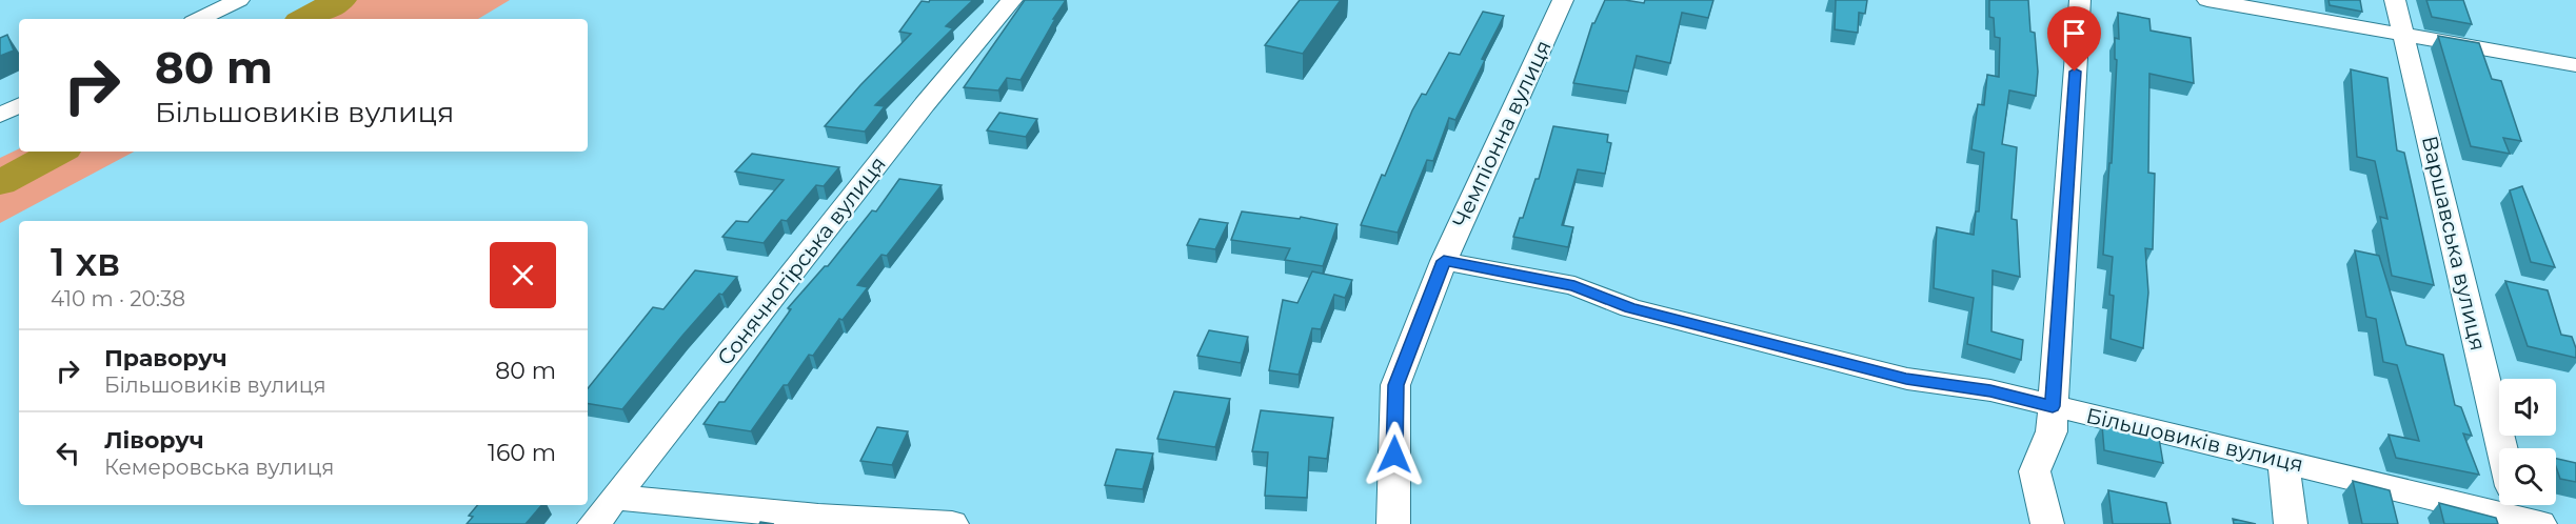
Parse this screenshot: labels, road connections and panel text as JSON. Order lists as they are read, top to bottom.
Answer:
{
  "streets": {
    "street": [
      "Чемпіонна вулиця",
      "Варшавська вулиця",
      "Сонячногірська вулиця",
      "Більшовиків вулиця"
    ]
  },
  "crossings": [
    ["Чемпіонна вулиця", "Більшовиків вулиця"]
  ],
  "page": {
    "turn": ["80 m", "Більшовиків вулиця"],
    "heading": ["1 хв", "410 m · 20:38"],
    "list": [
      {
        "name": "Праворуч",
        "note": "Більшовиків вулиця",
        "value": "80 m"
      },
      {
        "name": "Ліворуч",
        "note": "Кемеровська вулиця",
        "value": "160 m"
      }
    ]
  }
}
